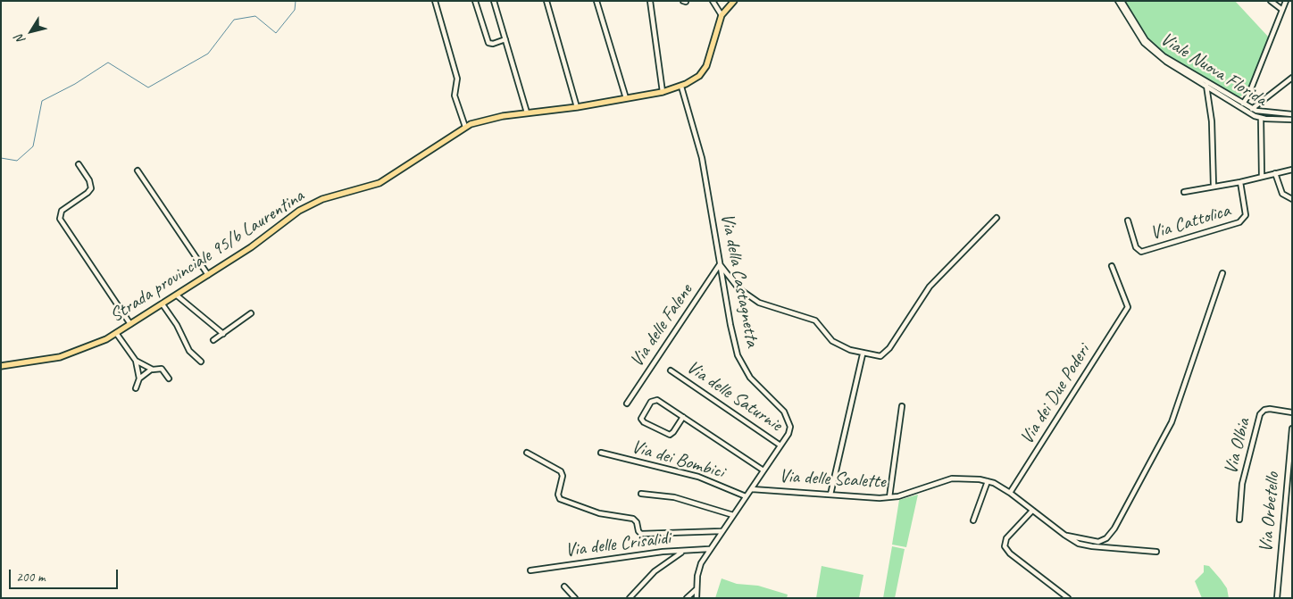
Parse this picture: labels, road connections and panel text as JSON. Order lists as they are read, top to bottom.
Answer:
{
  "streets": {
    "main road": ["Strada provinciale 95/b Laurentina"],
    "street": [
      "Viale Nuova Florida",
      "Via Cattolica",
      "Via della Castagnetta",
      "Via delle Falene",
      "Via dei Due Poderi",
      "Via delle Saturnie",
      "Via Olbia",
      "Via dei Bombici",
      "Via delle Scalette",
      "Via Orbetello",
      "Via delle Crisalidi"
    ]
  },
  "crossings": [
    ["Strada provinciale 95/b Laurentina", "Via della Castagnetta"],
    ["Via della Castagnetta", "Via delle Falene"],
    ["Via della Castagnetta", "Via delle Saturnie"],
    ["Via della Castagnetta", "Via dei Bombici"],
    ["Via della Castagnetta", "Via delle Scalette"],
    ["Via della Castagnetta", "Via delle Crisalidi"],
    ["Via dei Due Poderi", "Via delle Scalette"]
  ],
  "scale_bar": "200 m",
  "north": "bottom left"
}
